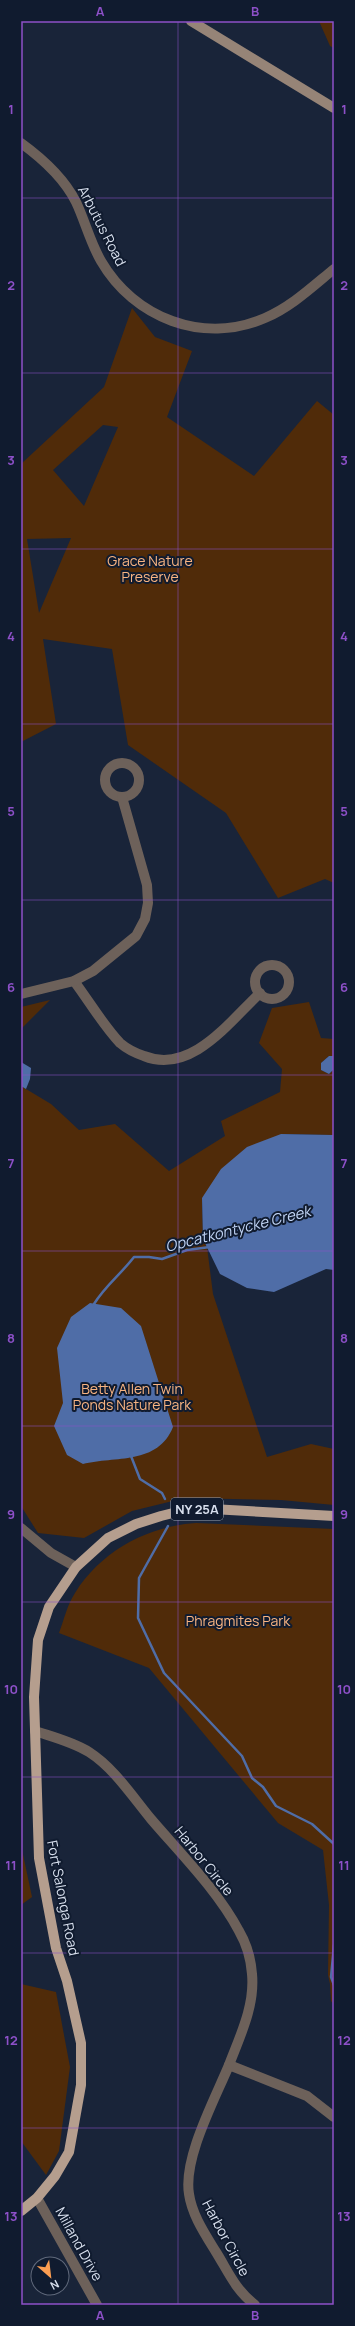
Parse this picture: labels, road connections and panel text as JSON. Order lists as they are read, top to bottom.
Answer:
{
  "streets": {
    "main road": ["NY 25A", "Fort Salonga Road"],
    "street": ["Arbutus Road", "Harbor Circle", "Milland Drive"]
  },
  "crossings": [
    ["Harbor Circle", "Fort Salonga Road"],
    ["Fort Salonga Road", "Milland Drive"]
  ],
  "water": ["Opcatkontycke Creek"],
  "parks": ["Grace Nature Preserve", "Betty Allen Twin Ponds Nature Park", "Phragmites Park"],
  "north": "bottom right",
  "grid": {
    "columns": ["A", "B"],
    "rows": [
      "1",
      "2",
      "3",
      "4",
      "5",
      "6",
      "7",
      "8",
      "9",
      "10",
      "11",
      "12",
      "13"
    ]
  }
}
